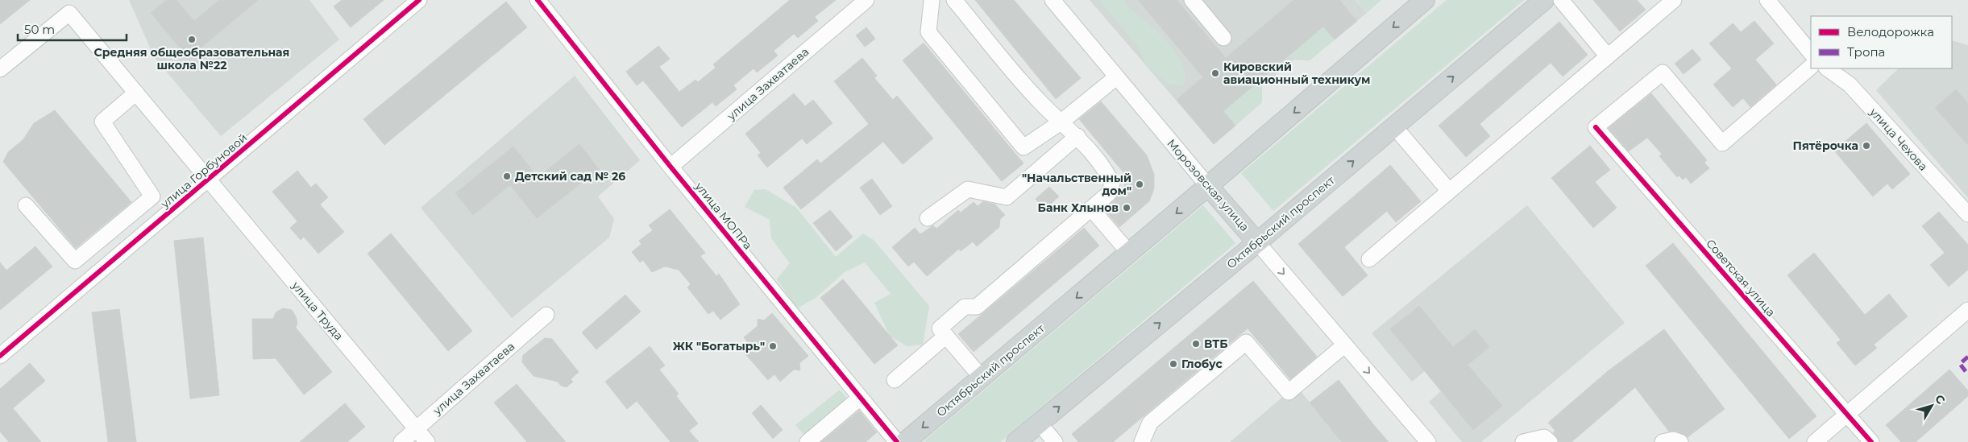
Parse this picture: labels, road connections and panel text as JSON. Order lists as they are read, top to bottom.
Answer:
{
  "streets": {
    "main road": ["Морозовская улица", "Октябрьский проспект"],
    "street": [
      "улица Захватаева",
      "улица Чехова",
      "улица Горбуновой",
      "улица МОПРа",
      "Советская улица",
      "улица Труда"
    ]
  },
  "crossings": [
    ["улица Захватаева", "улица МОПРа"],
    ["улица Захватаева", "улица Труда"],
    ["улица Горбуновой", "улица Труда"],
    ["Морозовская улица", "Октябрьский проспект"]
  ],
  "one_way": ["Морозовская улица"],
  "places": [
    "Средняя общеобразовательная школа №22",
    "Кировский авиационный техникум",
    "Пятёрочка",
    "Детский сад № 26",
    "\"Начальственный дом\"",
    "Банк Хлынов",
    "ВТБ",
    "ЖК \"Богатырь\"",
    "Глобус"
  ],
  "legend": ["Велодорожка", "Тропа"],
  "scale_bar": "50 m",
  "north": "top right"
}
